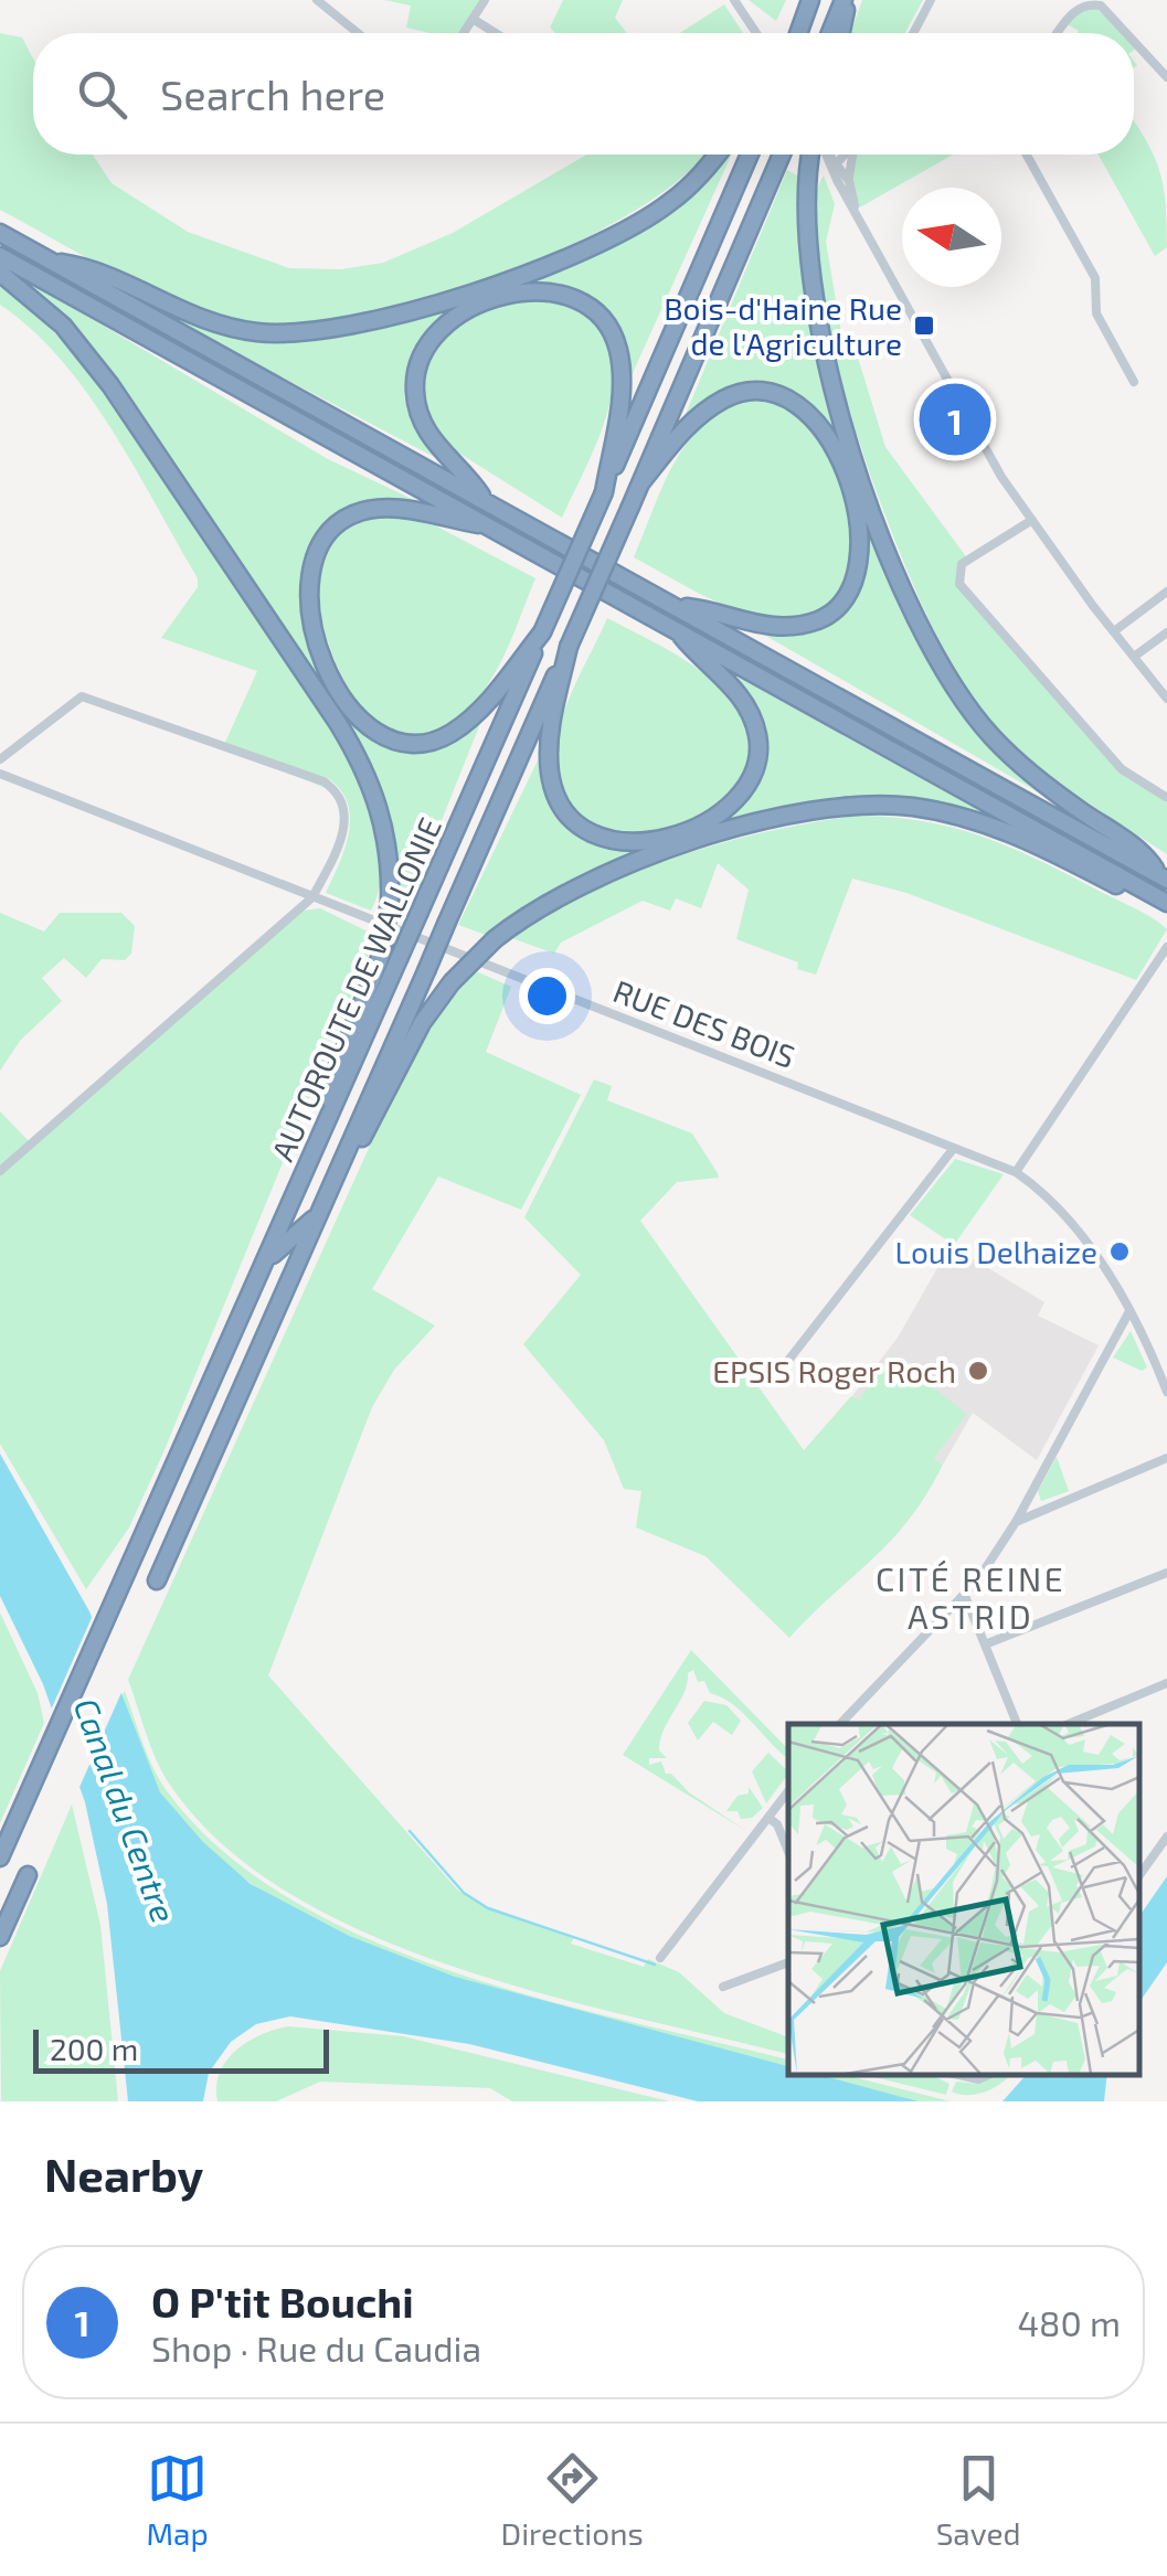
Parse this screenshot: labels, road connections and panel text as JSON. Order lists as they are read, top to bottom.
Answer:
{
  "streets": {
    "highway": ["AUTOROUTE DE WALLONIE"],
    "street": ["RUE DES BOIS"]
  },
  "districts": ["CITÉ REINE ASTRID"],
  "water": ["Canal du Centre"],
  "places": {
    "transit": ["Bois-d'Haine Rue de l'Agriculture"],
    "other": ["Louis Delhaize", "EPSIS Roger Roch"]
  },
  "scale_bar": "200 m",
  "north": "left",
  "page": {
    "search": "Search here",
    "pins": "1",
    "scale": "200 m",
    "heading": "Nearby",
    "list": [
      {
        "mark": "1",
        "name": "O P'tit Bouchi",
        "note": "Shop · Rue du Caudia",
        "value": "480 m"
      }
    ],
    "nav": ["Map", "Directions", "Saved"]
  }
}
